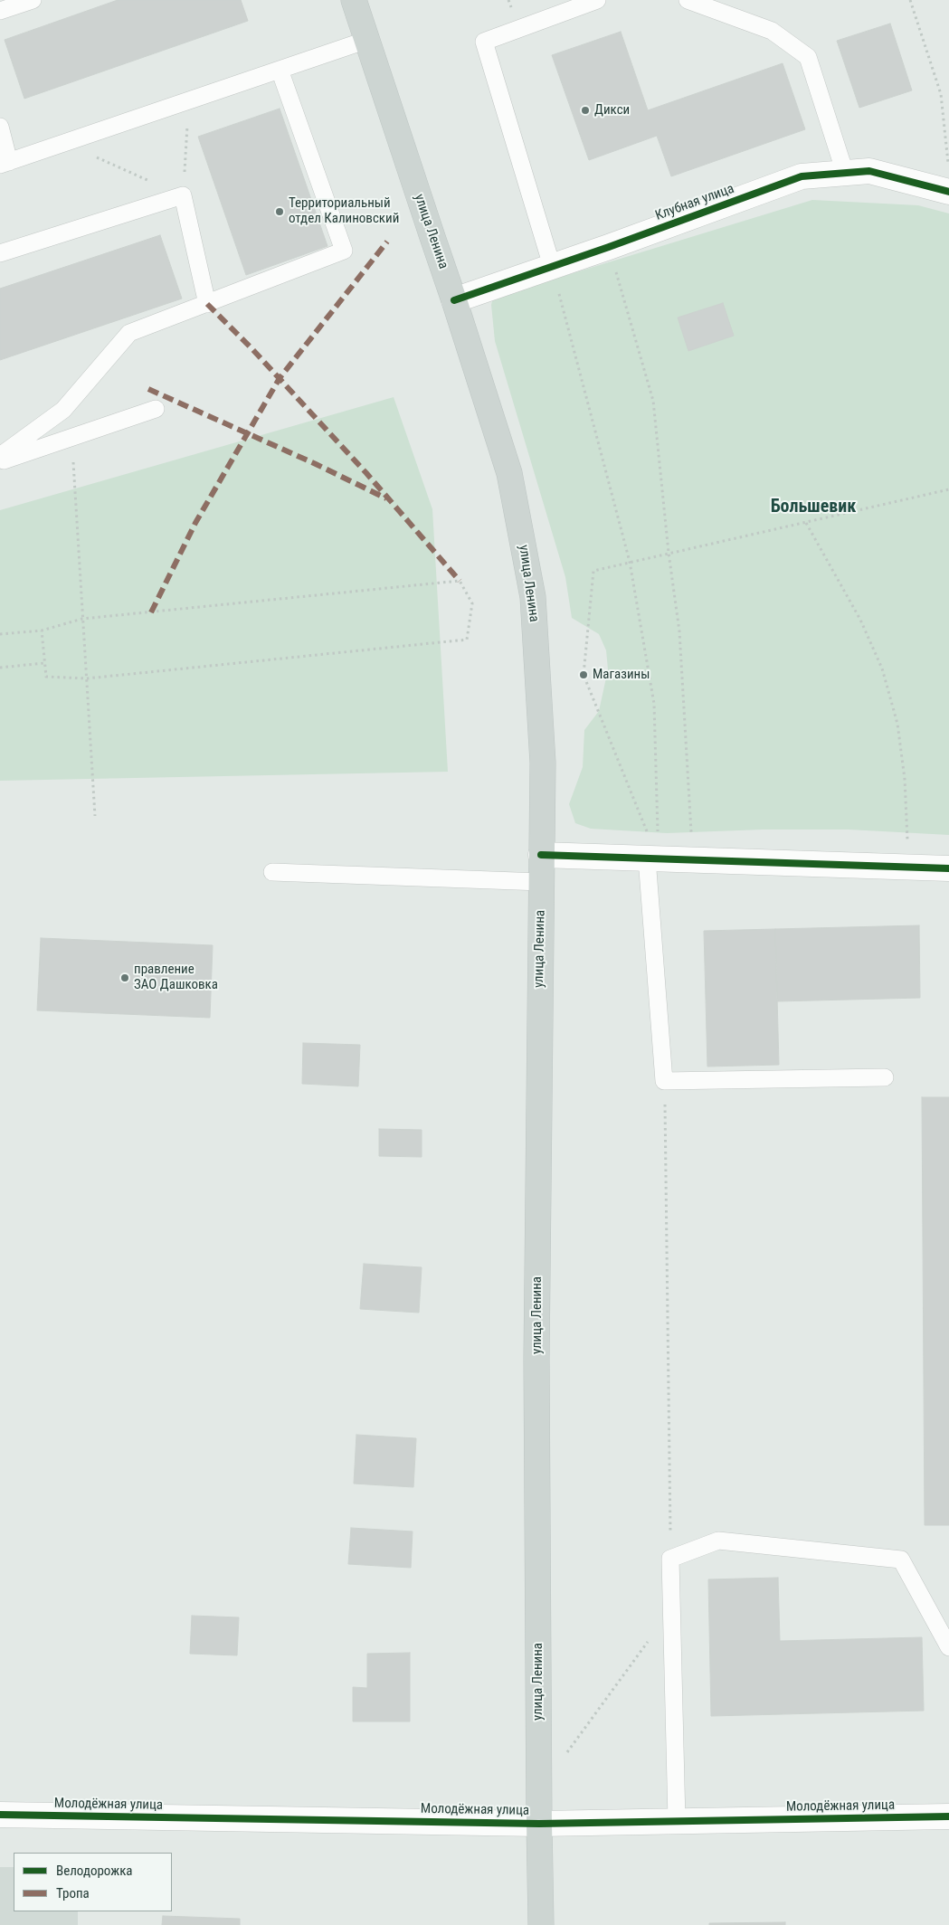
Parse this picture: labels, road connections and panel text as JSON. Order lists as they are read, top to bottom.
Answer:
{
  "streets": {
    "main road": ["улица Ленина"],
    "street": ["Клубная улица", "Молодёжная улица"]
  },
  "crossings": [
    ["Клубная улица", "улица Ленина"],
    ["улица Ленина", "Молодёжная улица"]
  ],
  "districts": ["Большевик"],
  "places": [
    "Дикси",
    "Территориальный отдел Калиновский",
    "Магазины",
    "правление ЗАО Дашковка"
  ],
  "legend": ["Велодорожка", "Тропа"]
}
